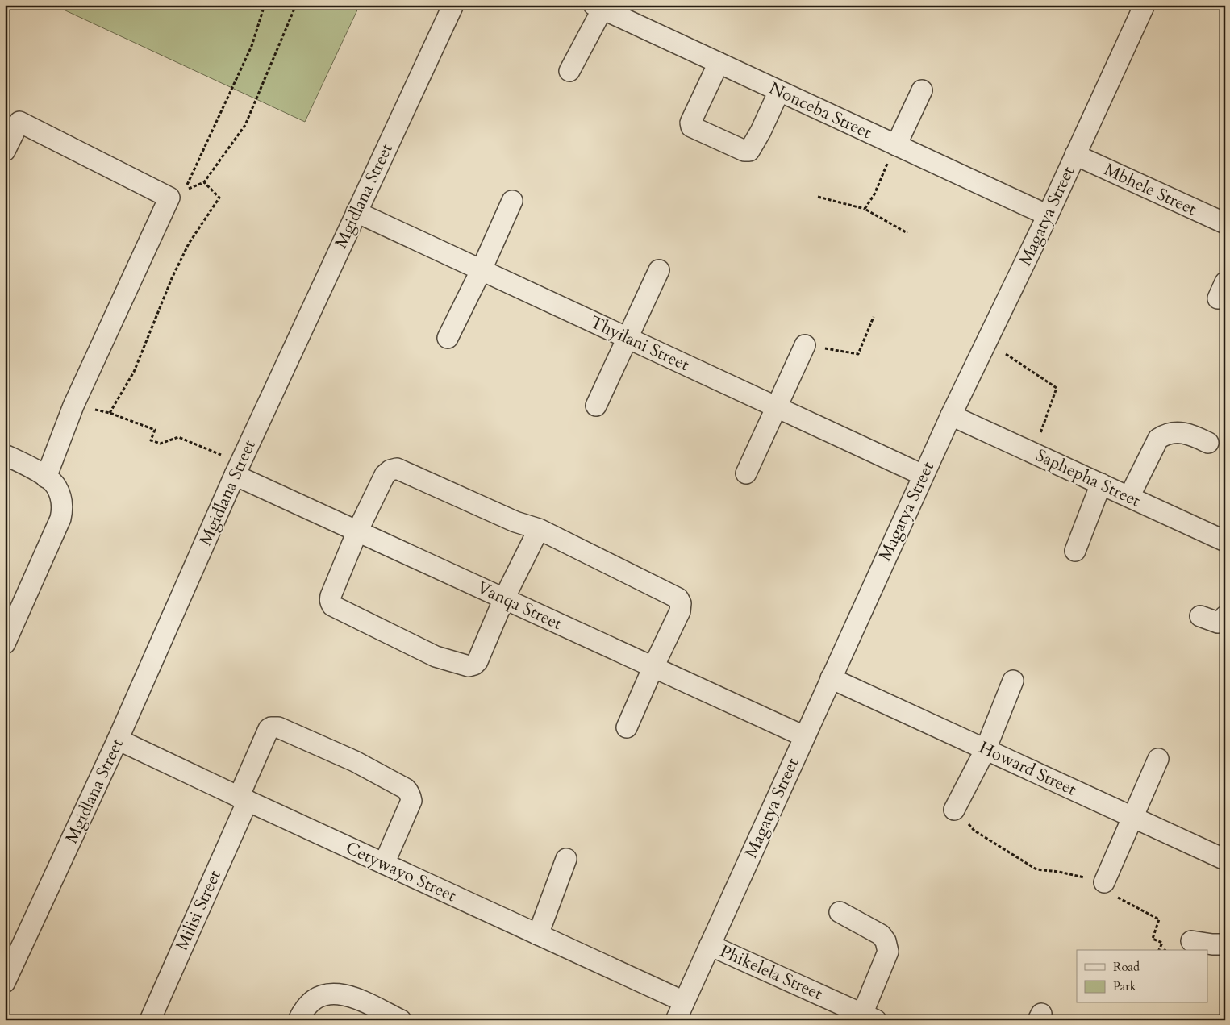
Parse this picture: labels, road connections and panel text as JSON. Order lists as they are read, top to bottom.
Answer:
{
  "streets": {
    "street": [
      "Nonceba Street",
      "Mbhele Street",
      "Mgidlana Street",
      "Magatya Street",
      "Thyilani Street",
      "Saphepha Street",
      "Vanqa Street",
      "Howard Street",
      "Cetywayo Street",
      "Milisi Street",
      "Phikelela Street"
    ]
  },
  "crossings": [
    ["Nonceba Street", "Magatya Street"],
    ["Mbhele Street", "Magatya Street"],
    ["Mgidlana Street", "Thyilani Street"],
    ["Mgidlana Street", "Vanqa Street"],
    ["Mgidlana Street", "Cetywayo Street"],
    ["Magatya Street", "Thyilani Street"],
    ["Magatya Street", "Saphepha Street"],
    ["Magatya Street", "Vanqa Street"],
    ["Magatya Street", "Howard Street"],
    ["Magatya Street", "Cetywayo Street"],
    ["Magatya Street", "Phikelela Street"],
    ["Cetywayo Street", "Milisi Street"]
  ],
  "legend": ["Road", "Park"]
}
